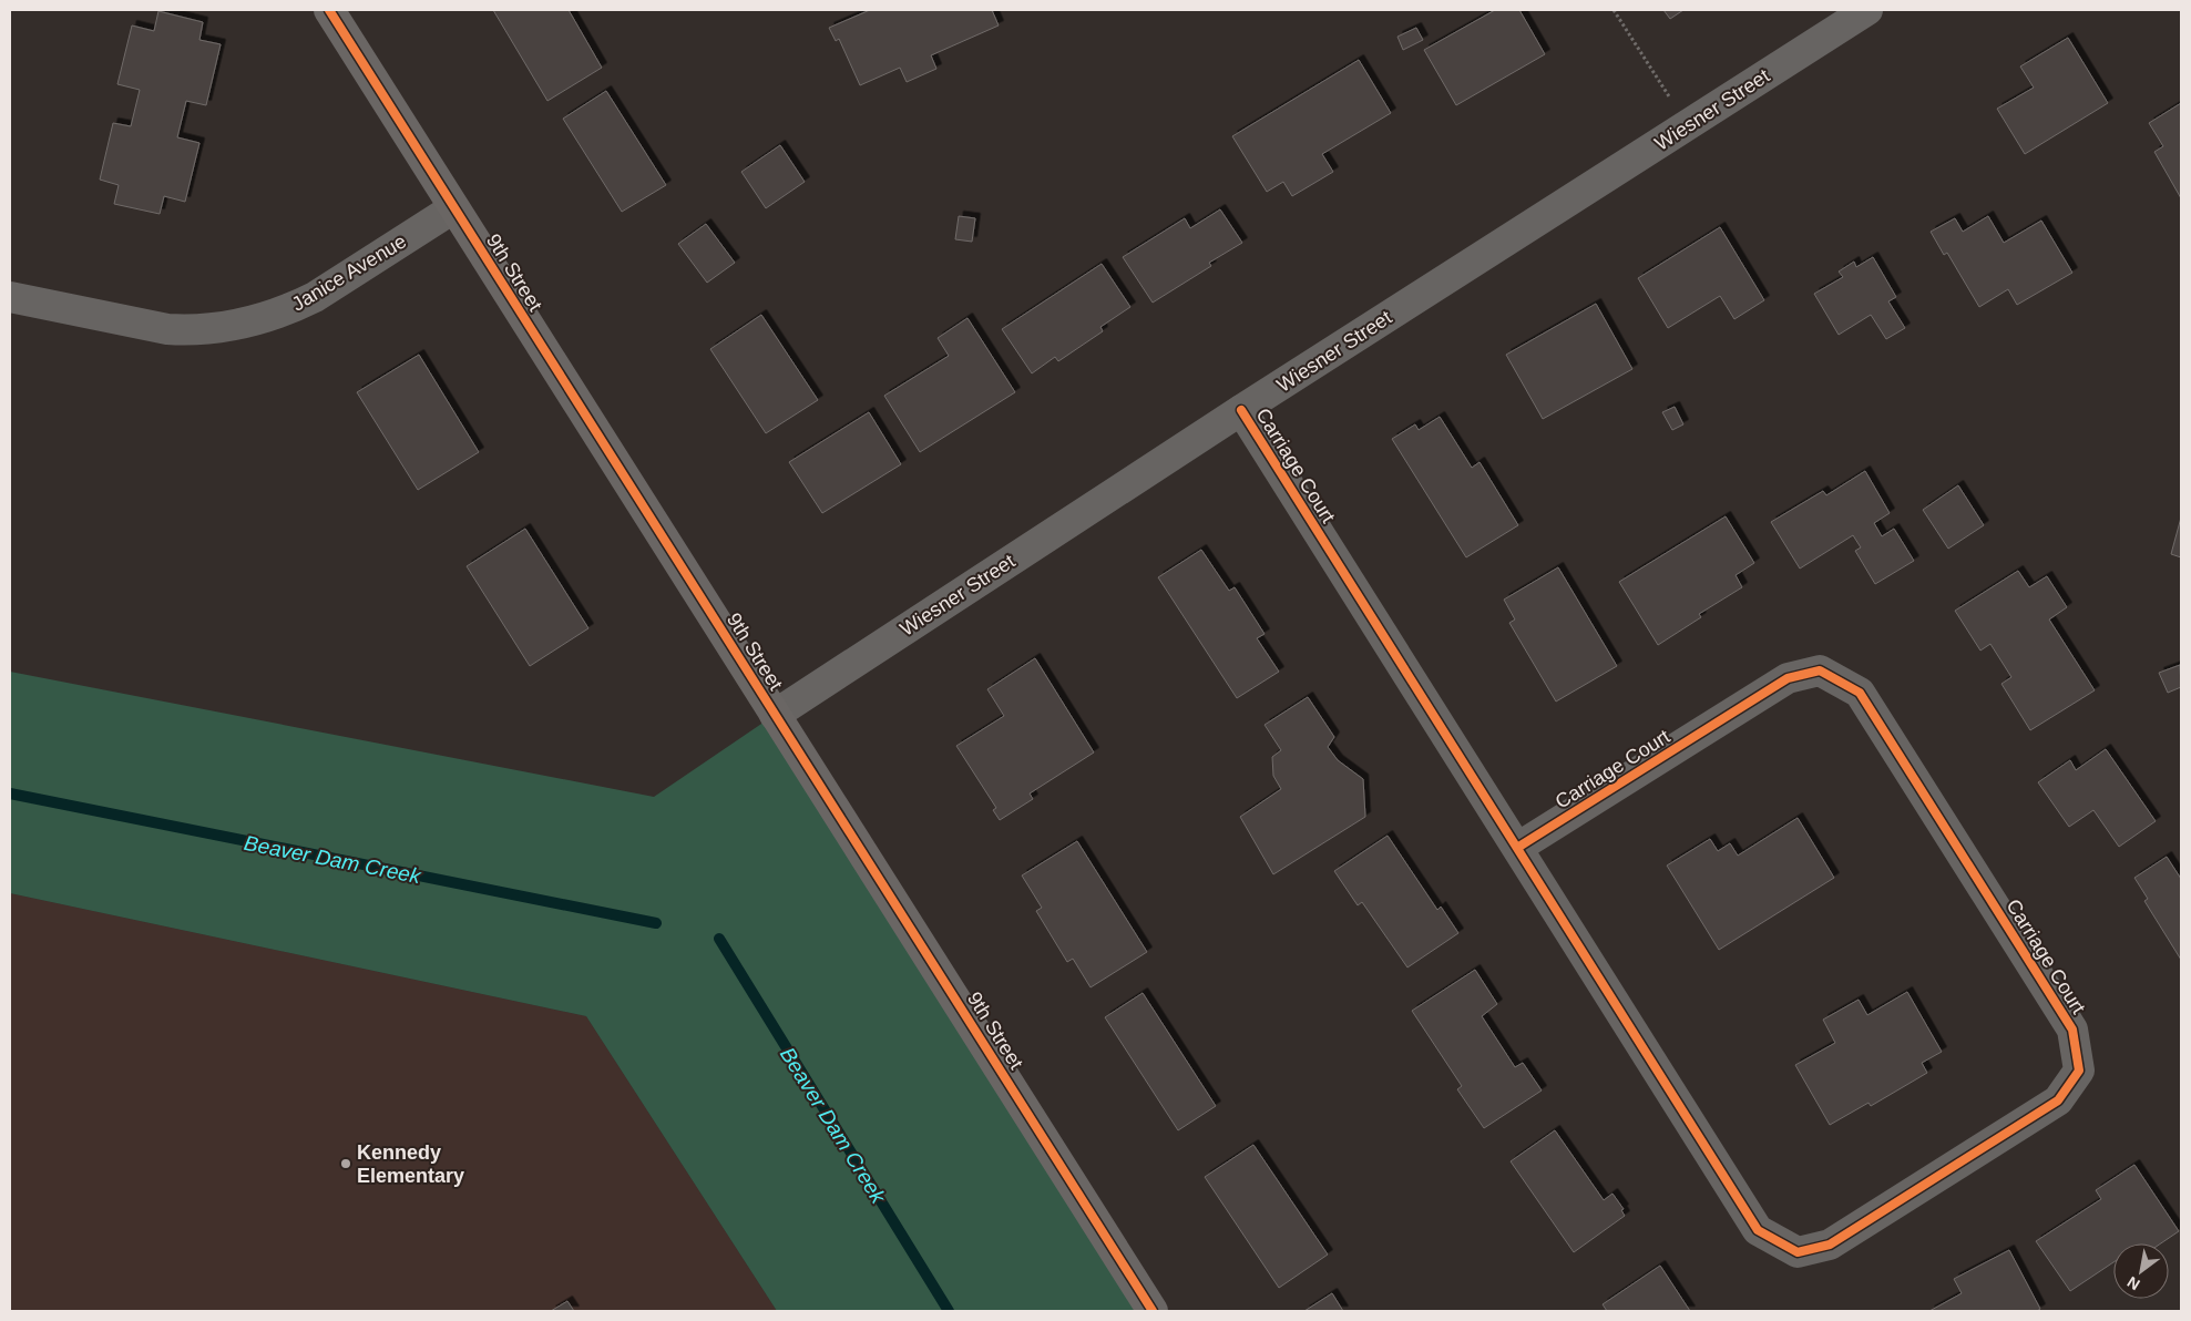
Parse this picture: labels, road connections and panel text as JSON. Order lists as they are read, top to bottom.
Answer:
{
  "streets": {
    "street": [
      "Wiesner Street",
      "Janice Avenue",
      "9th Street",
      "Carriage Court"
    ]
  },
  "crossings": [
    ["Wiesner Street", "9th Street"],
    ["Wiesner Street", "Carriage Court"],
    ["Janice Avenue", "9th Street"]
  ],
  "water": ["Beaver Dam Creek"],
  "places": ["Kennedy Elementary"],
  "north": "bottom left"
}
